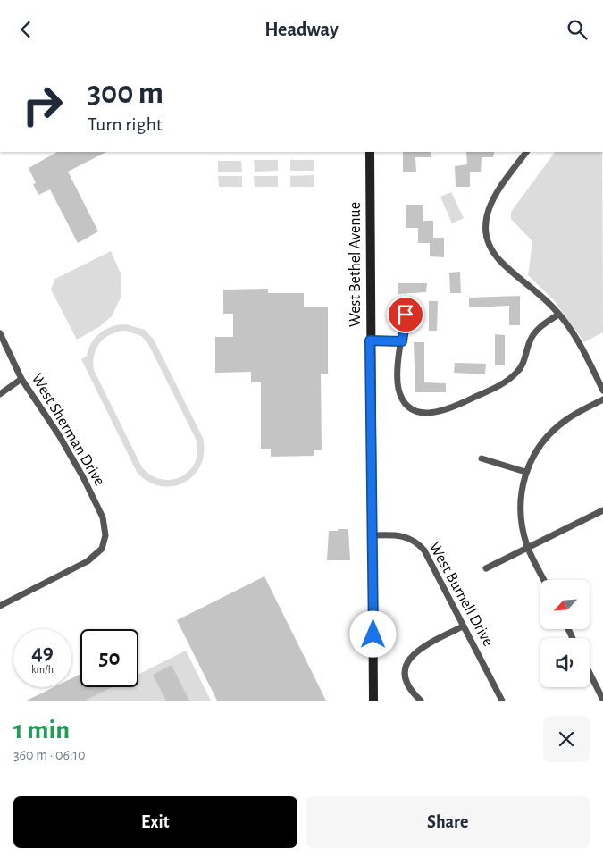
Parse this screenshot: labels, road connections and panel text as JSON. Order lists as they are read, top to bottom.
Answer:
{
  "streets": {
    "main road": ["West Bethel Avenue"],
    "street": ["West Sherman Drive", "West Burnell Drive"]
  },
  "crossings": [
    ["West Bethel Avenue", "West Burnell Drive"]
  ],
  "north": "bottom left",
  "page": {
    "header": "Headway",
    "turn": ["300 m", "Turn right"],
    "speed": "49 km/h",
    "limit": "50",
    "heading": ["1 min", "360 m · 06:10"],
    "buttons": ["Exit", "Share"]
  }
}
